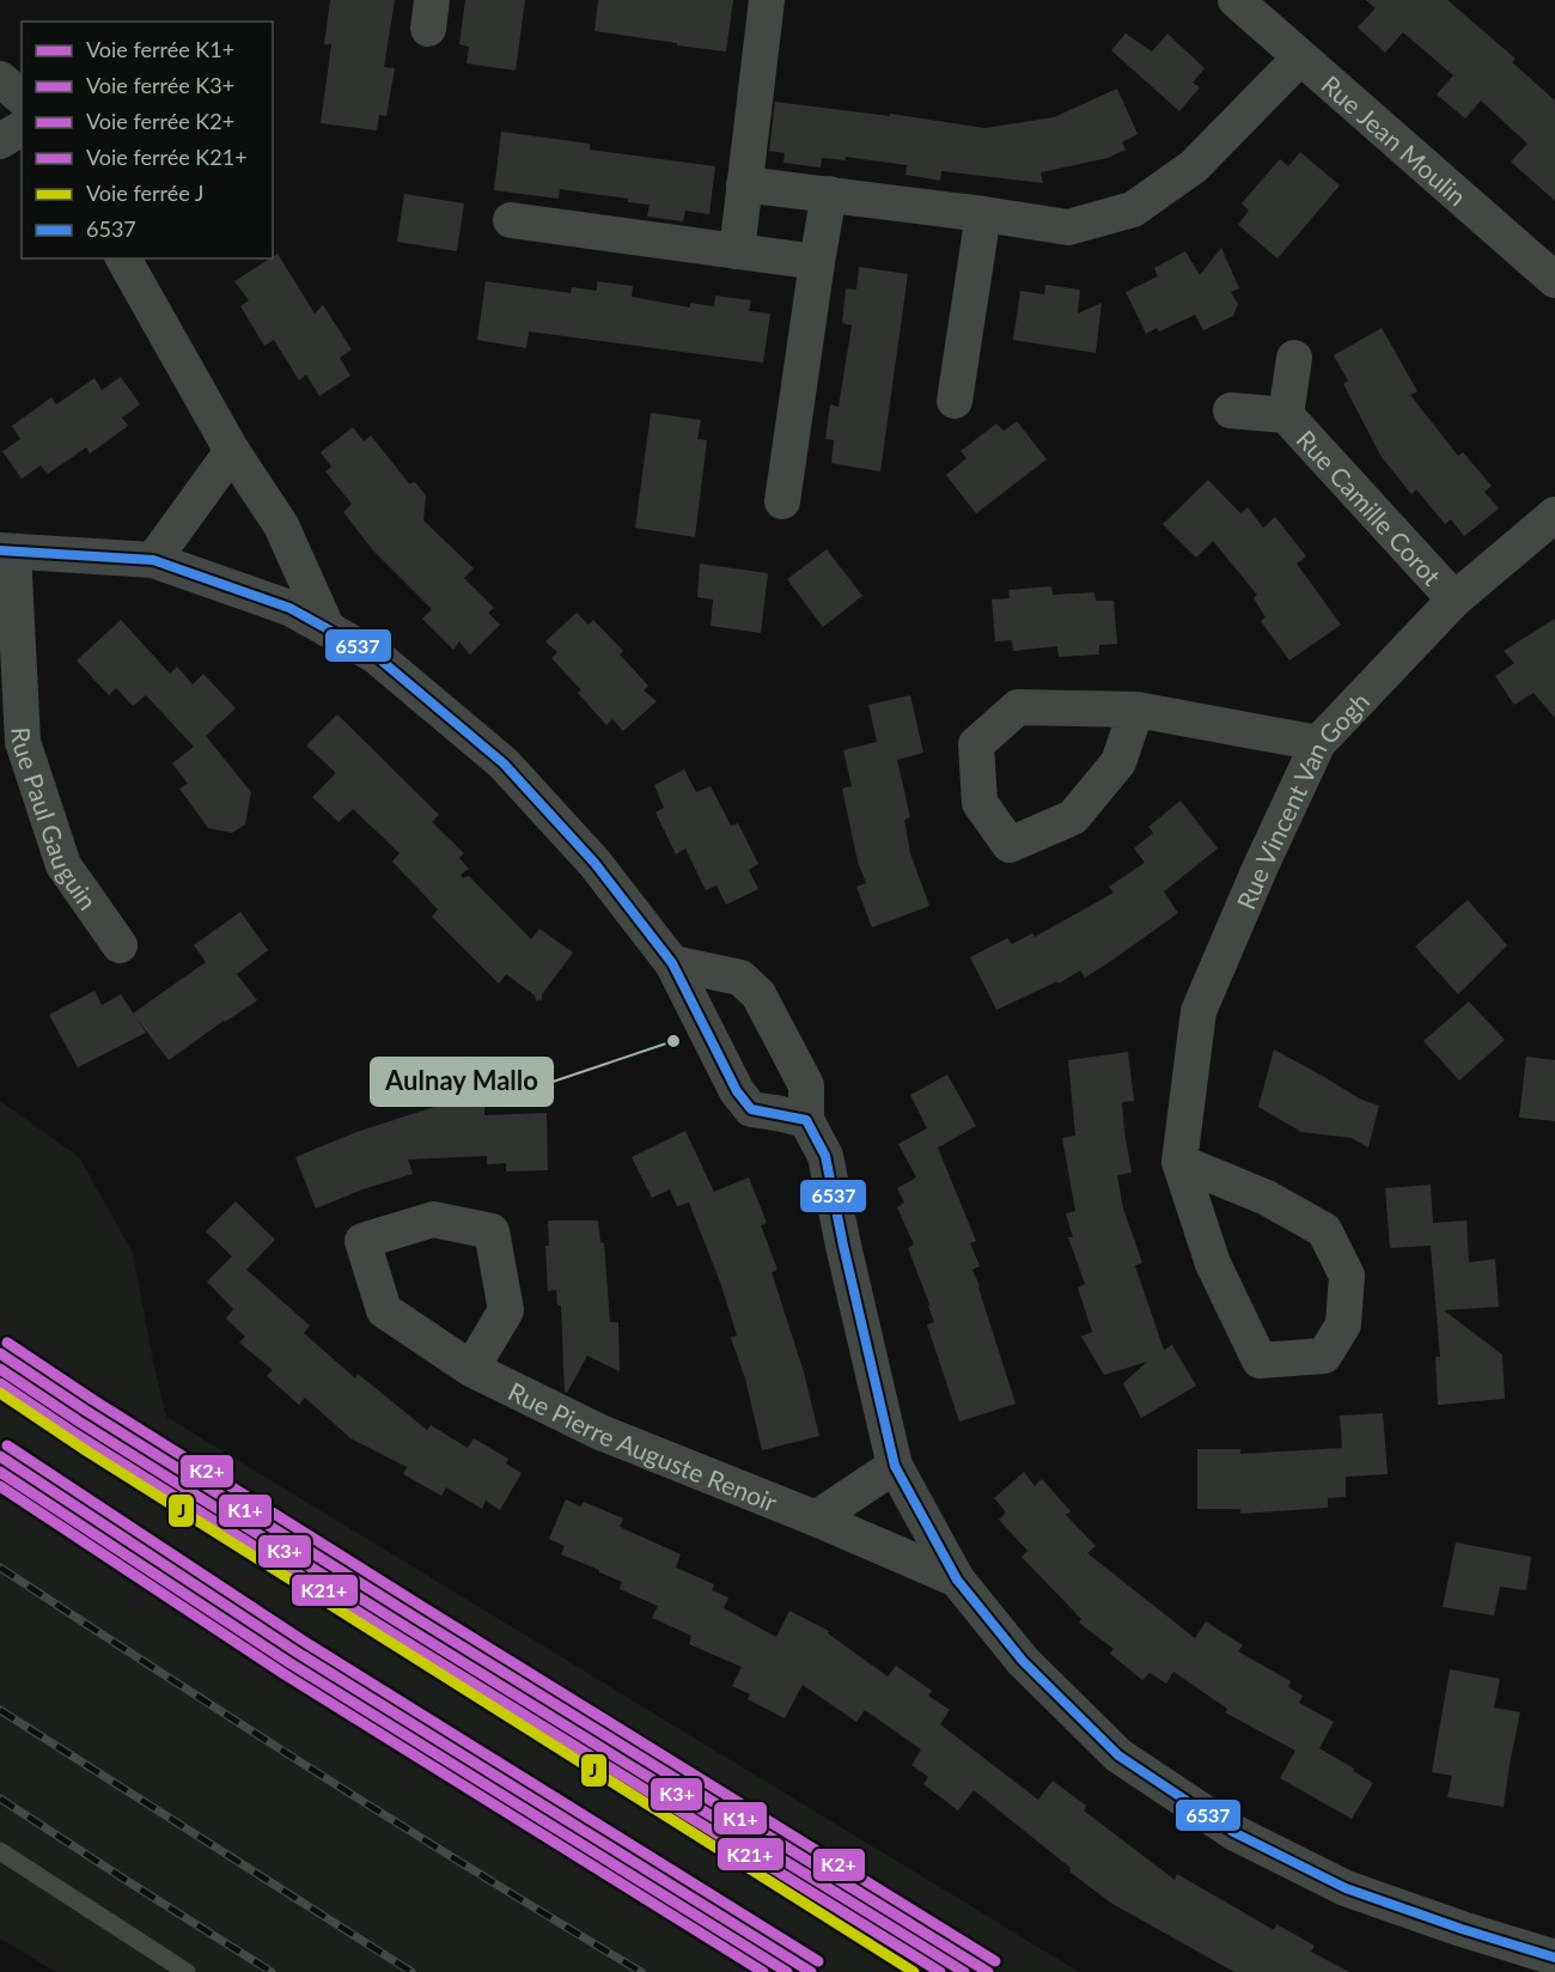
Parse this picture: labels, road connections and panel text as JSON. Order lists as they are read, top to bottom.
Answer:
{
  "streets": {
    "street": [
      "Rue Jean Moulin",
      "Rue Camille Corot",
      "Rue Vincent Van Gogh",
      "Rue Paul Gauguin",
      "Rue Pierre Auguste Renoir"
    ]
  },
  "crossings": [
    ["Rue Camille Corot", "Rue Vincent Van Gogh"]
  ],
  "places": ["Aulnay Mallo"],
  "lines": [
    "transit line 6537",
    "rail line K2+",
    "rail line K1+",
    "rail line K3+",
    "rail line K21+",
    "rail line J"
  ],
  "legend": [
    "Voie ferrée K1+",
    "Voie ferrée K3+",
    "Voie ferrée K2+",
    "Voie ferrée K21+",
    "Voie ferrée J",
    "6537"
  ]
}
